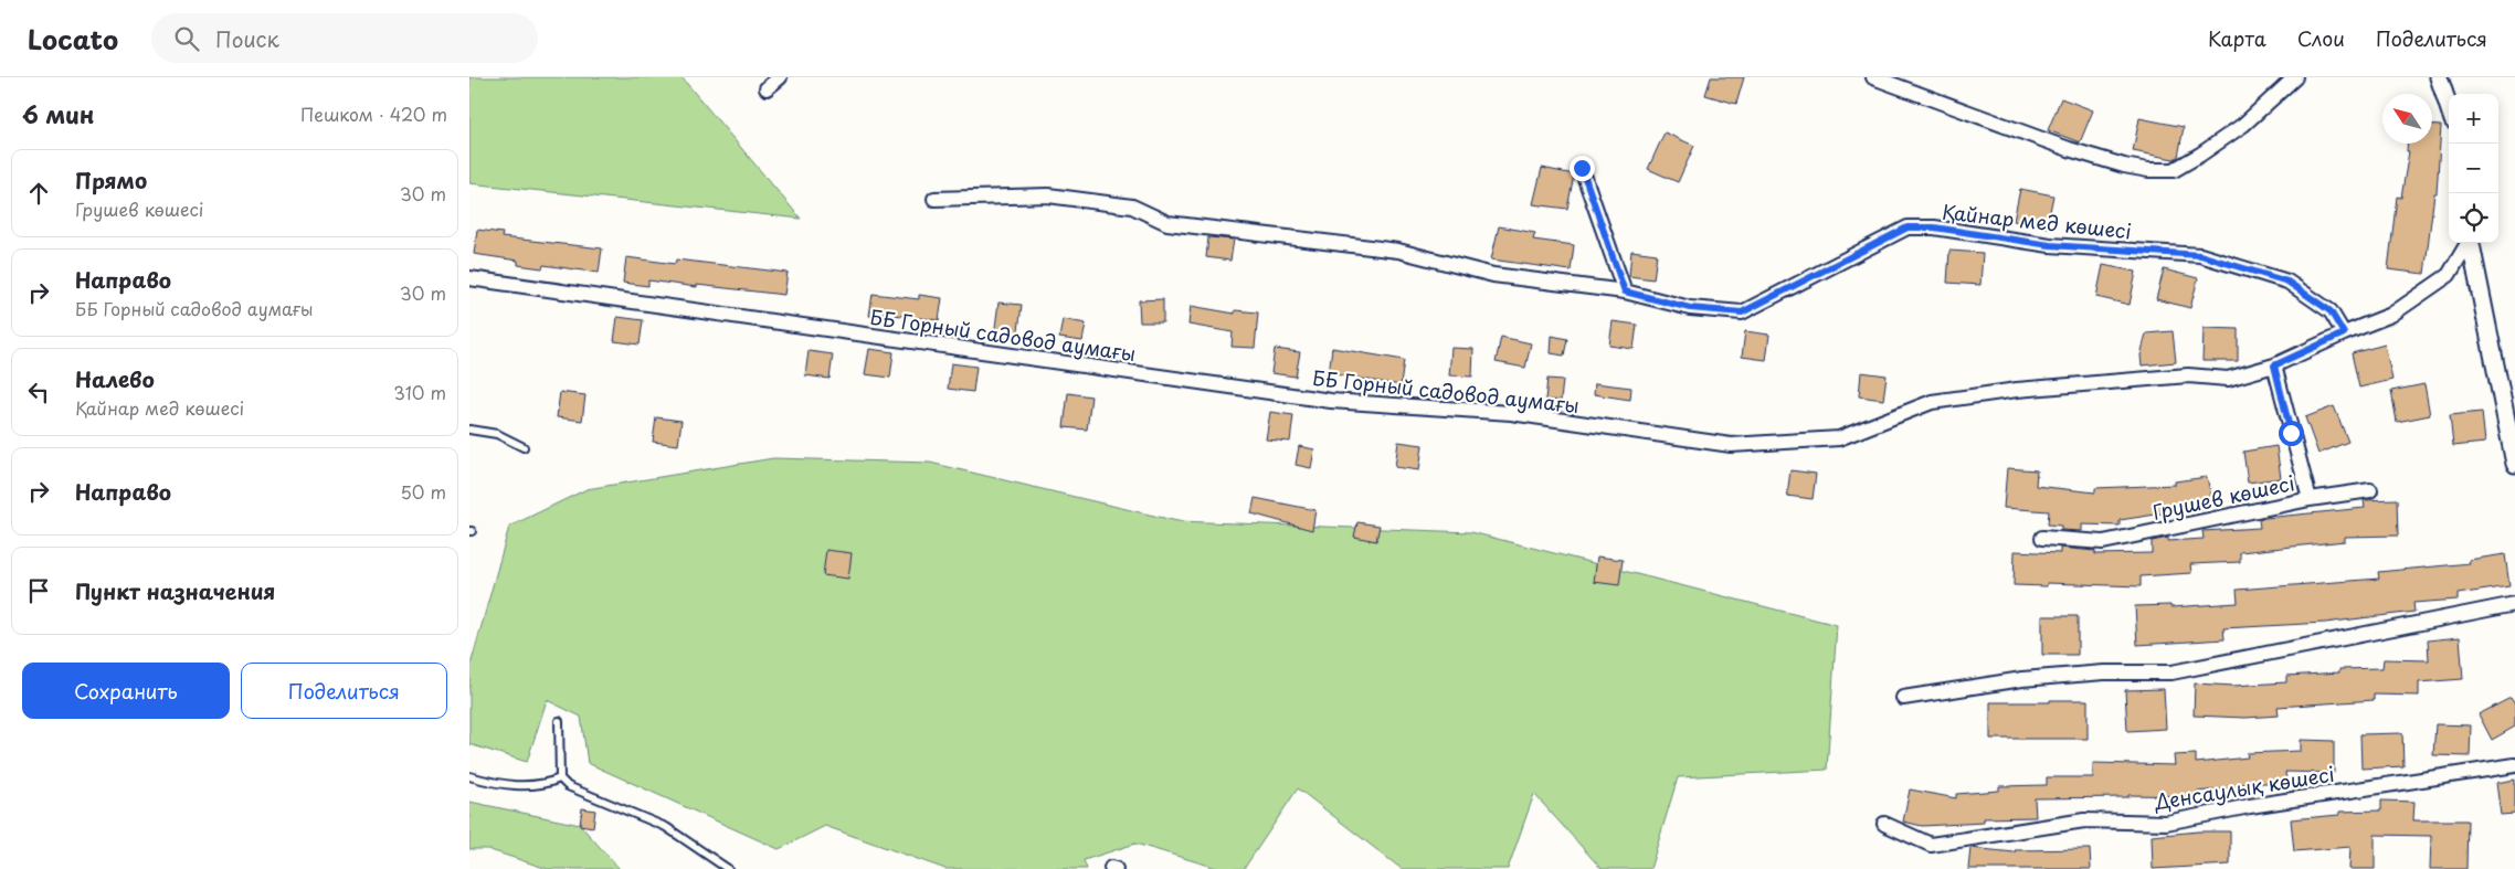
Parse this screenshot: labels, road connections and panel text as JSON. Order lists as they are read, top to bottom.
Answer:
{
  "streets": {
    "street": [
      "Қайнар мед көшесі",
      "ББ Горный садовод аумағы",
      "Грушев көшесі",
      "Денсаулық көшесі"
    ]
  },
  "crossings": [
    ["Қайнар мед көшесі", "ББ Горный садовод аумағы"],
    ["ББ Горный садовод аумағы", "Грушев көшесі"]
  ],
  "north": "top left",
  "page": {
    "header": "Locato",
    "search": "Поиск",
    "nav": ["Карта", "Слои", "Поделиться"],
    "heading": ["6 мин", "Пешком · 420 m"],
    "map_buttons": ["+", "−"],
    "list": [
      ["Прямо", "Грушев көшесі", "30 m"],
      ["Направо", "ББ Горный садовод аумағы", "30 m"],
      ["Налево", "Қайнар мед көшесі", "310 m"],
      ["Направо", "50 m"],
      "Пункт назначения"
    ],
    "buttons": ["Сохранить", "Поделиться"]
  }
}
